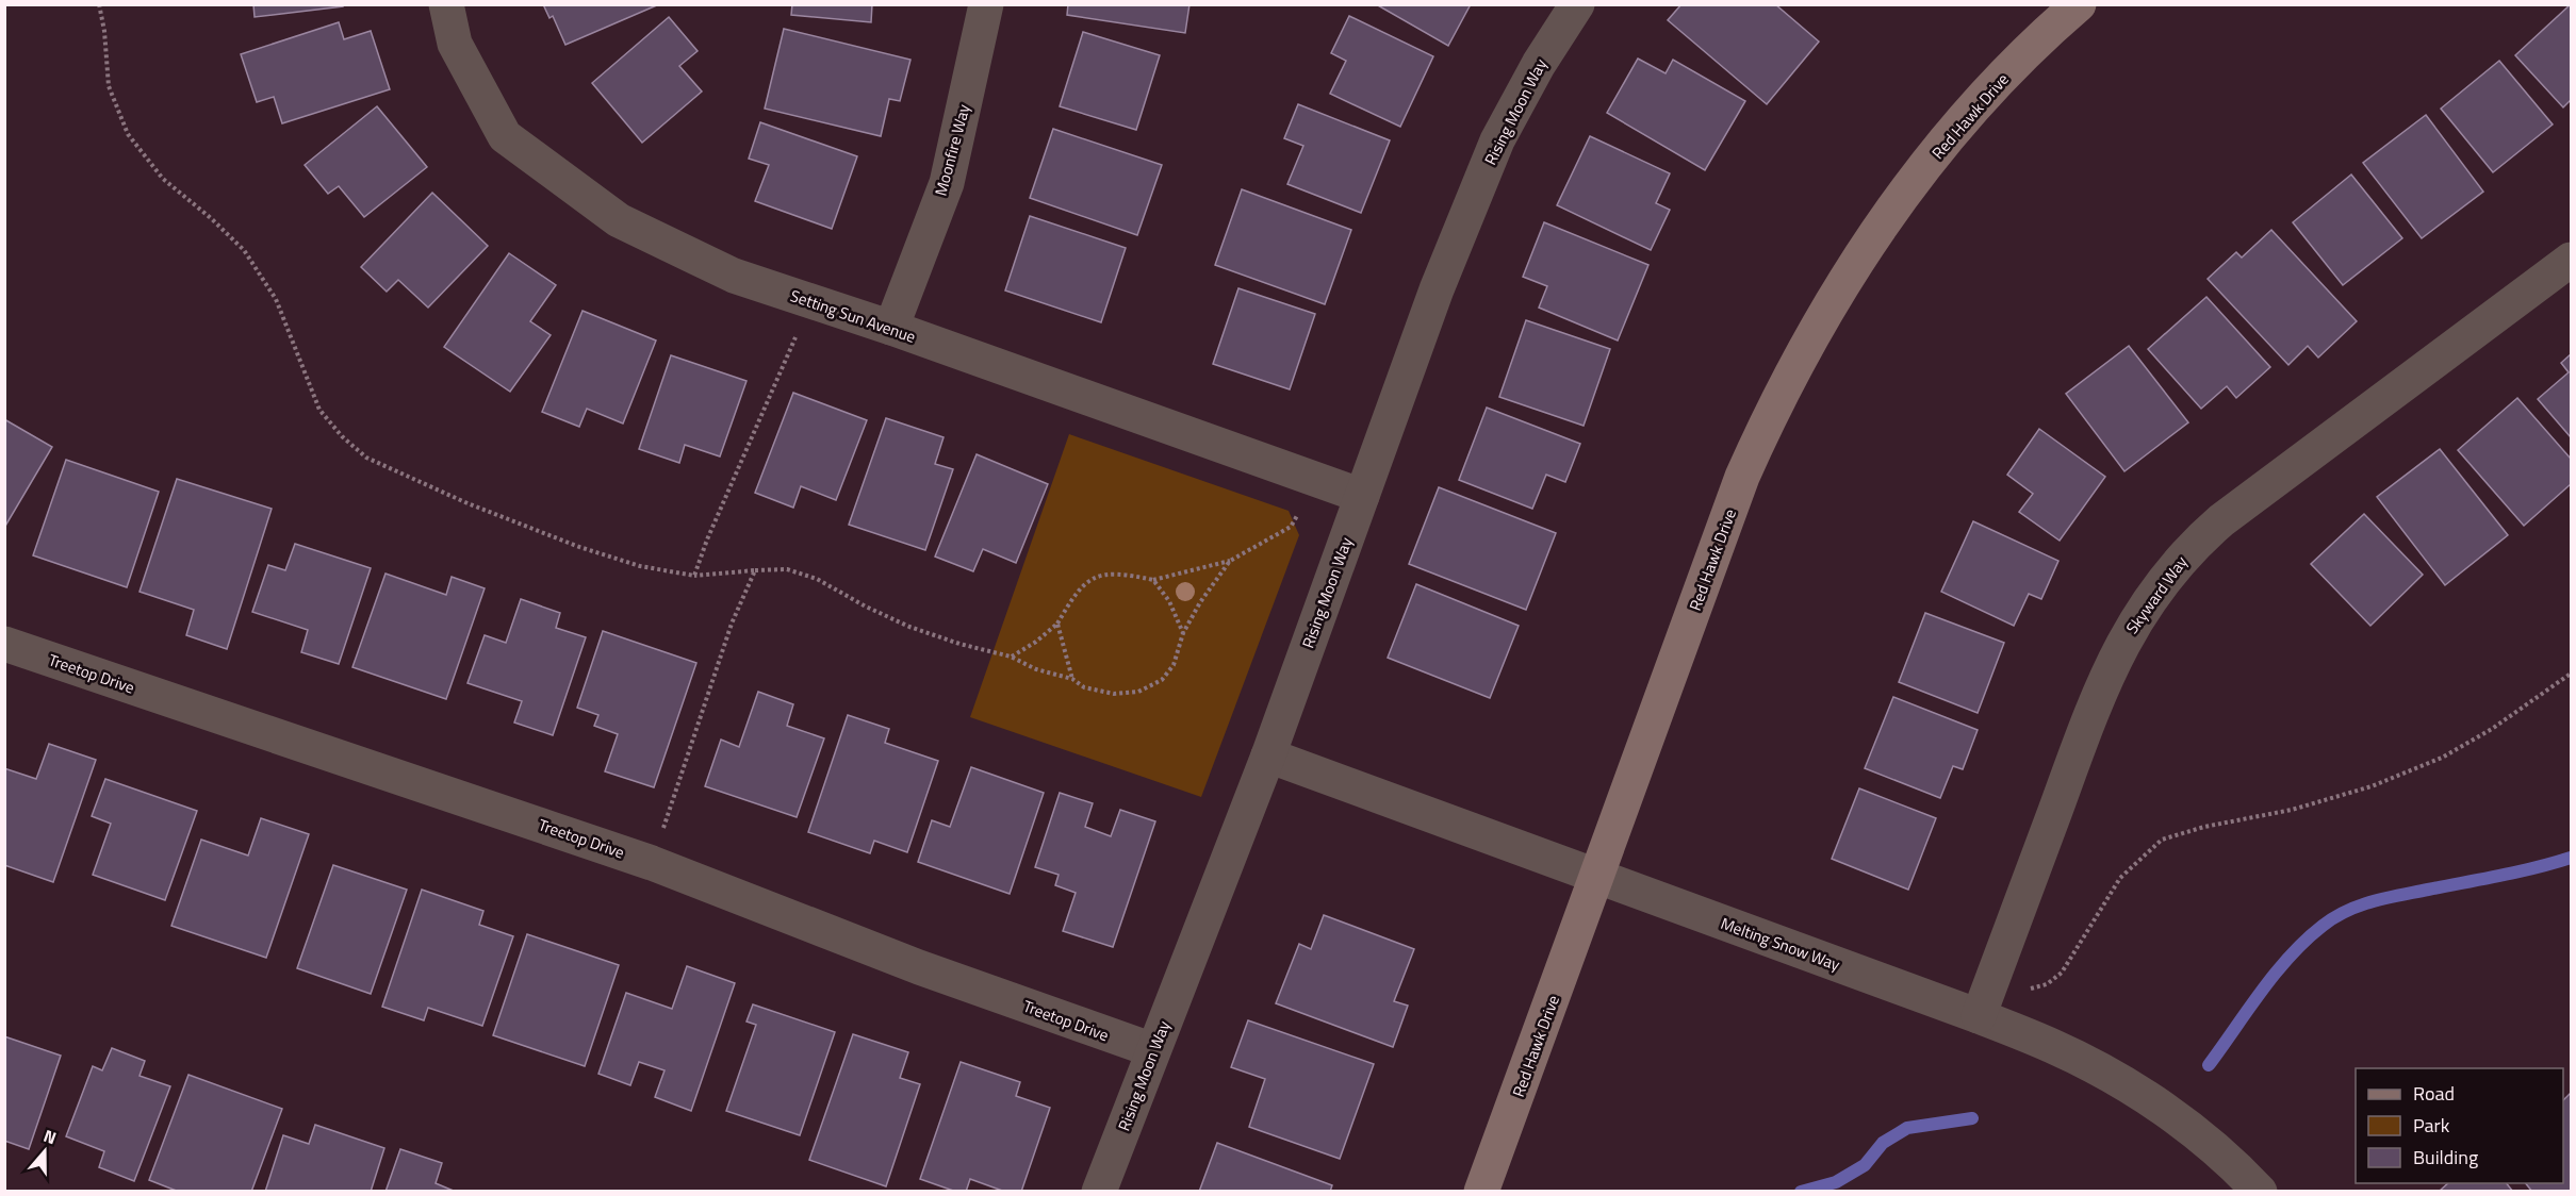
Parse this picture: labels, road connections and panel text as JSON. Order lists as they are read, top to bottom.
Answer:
{
  "streets": {
    "street": [
      "Rising Moon Way",
      "Red Hawk Drive",
      "Moonfire Way",
      "Setting Sun Avenue",
      "Skyward Way",
      "Treetop Drive",
      "Melting Snow Way"
    ]
  },
  "crossings": [
    ["Rising Moon Way", "Setting Sun Avenue"],
    ["Rising Moon Way", "Treetop Drive"],
    ["Rising Moon Way", "Melting Snow Way"],
    ["Red Hawk Drive", "Melting Snow Way"],
    ["Moonfire Way", "Setting Sun Avenue"],
    ["Skyward Way", "Melting Snow Way"]
  ],
  "legend": ["Road", "Park", "Building"],
  "north": "top"
}
